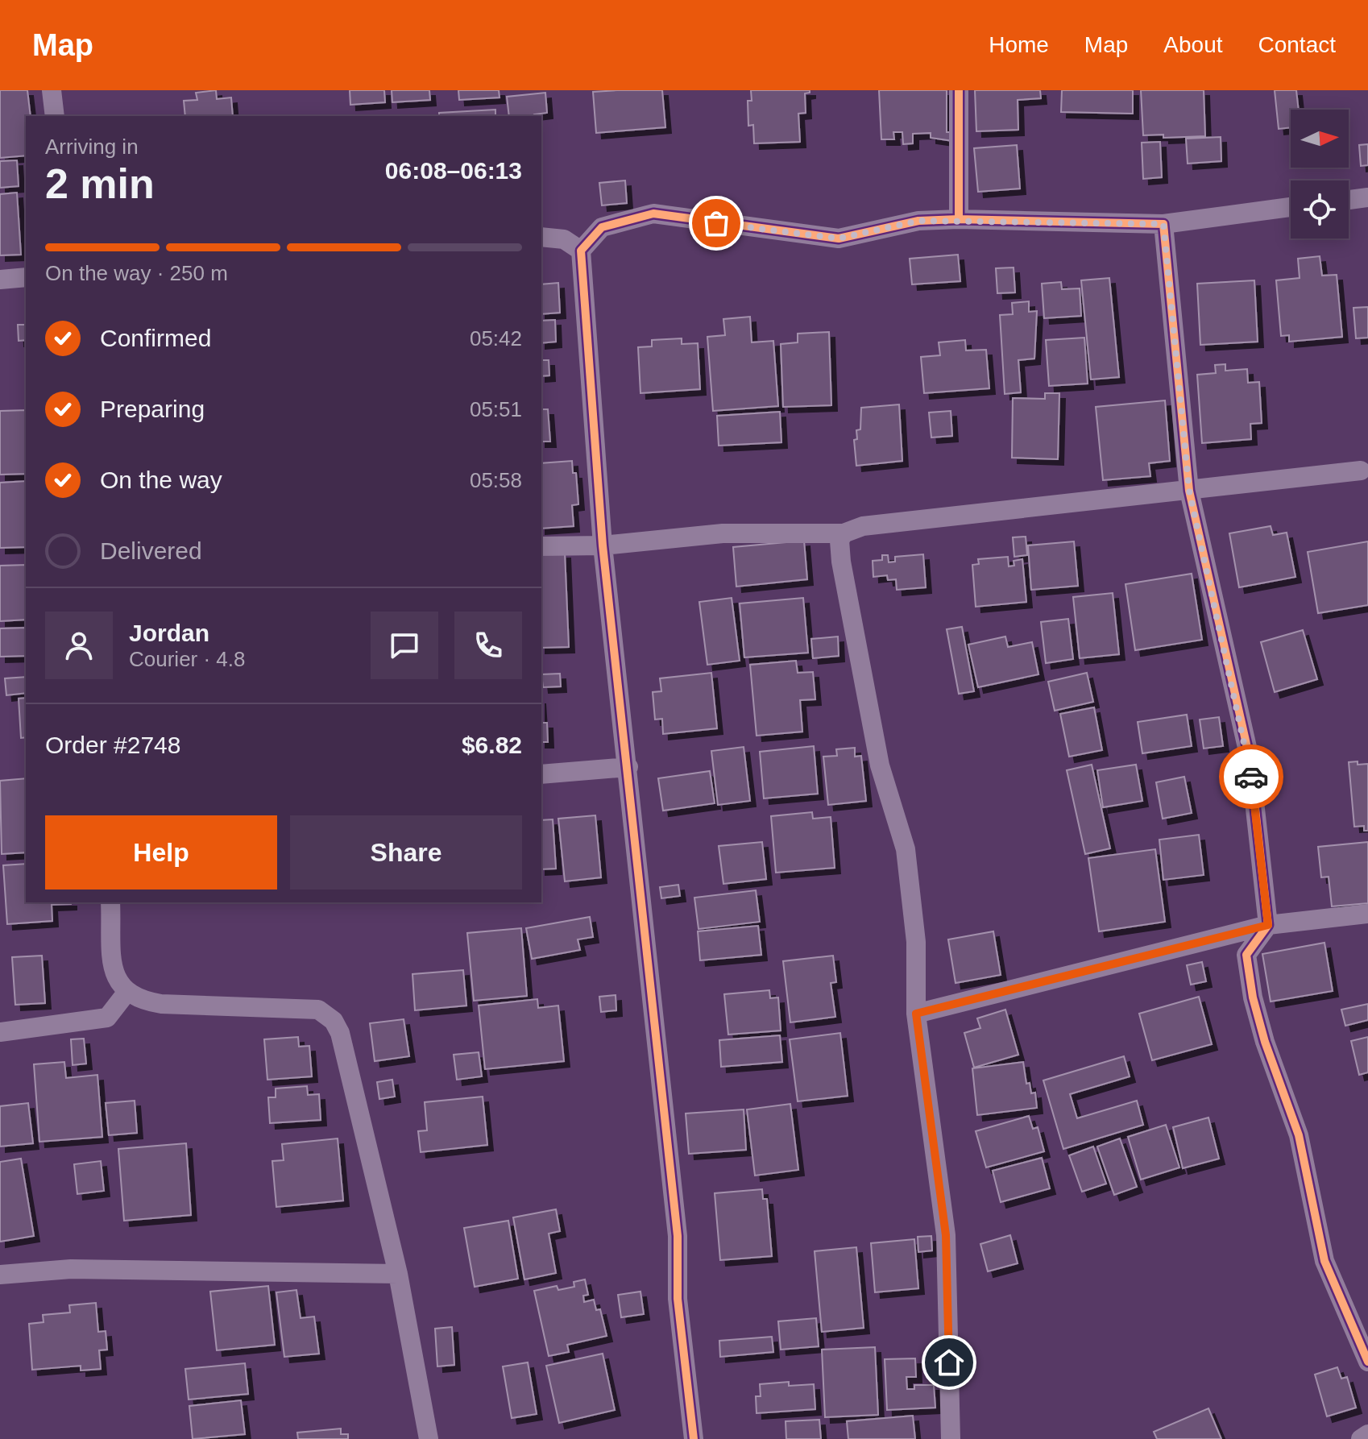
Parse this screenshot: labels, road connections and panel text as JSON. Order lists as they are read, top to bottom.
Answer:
{
  "north": "right",
  "page": {
    "header": "Map",
    "nav": [
      "Home",
      "Map",
      "About",
      "Contact"
    ],
    "heading": ["2 min", "Arriving in", "06:08–06:13"],
    "panel": [
      "Jordan",
      "Courier · 4.8",
      "Order #2748",
      "$6.82"
    ],
    "bar": "On the way · 250 m",
    "list": [
      ["Confirmed", "05:42"],
      ["Preparing", "05:51"],
      ["On the way", "05:58"],
      "Delivered"
    ],
    "buttons": ["Help", "Share"]
  }
}
